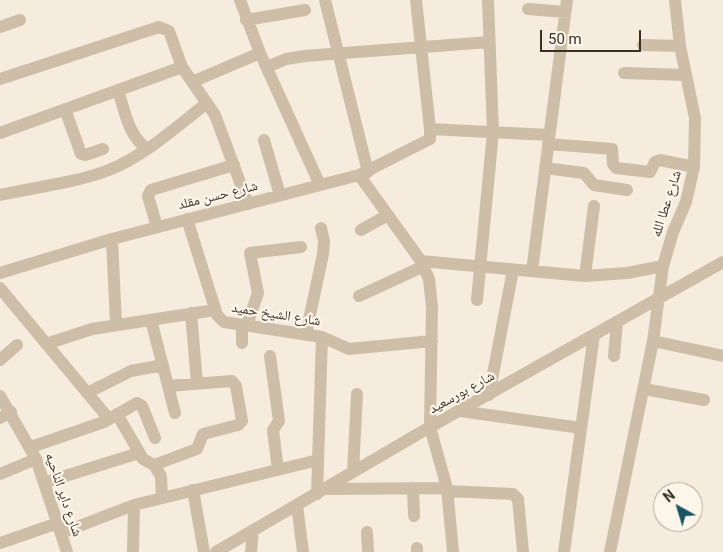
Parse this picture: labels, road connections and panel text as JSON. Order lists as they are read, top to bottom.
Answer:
{
  "streets": {
    "street": [
      "شارع حسن مقلد",
      "شارع عطا الله",
      "شارع الشيخ حميد",
      "شارع بورسعيد",
      "شارع داير الناحيه"
    ]
  },
  "crossings": [
    ["شارع حسن مقلد", "شارع الشيخ حميد"],
    ["شارع عطا الله", "شارع بورسعيد"]
  ],
  "scale_bar": "50 m",
  "north": "top left"
}
